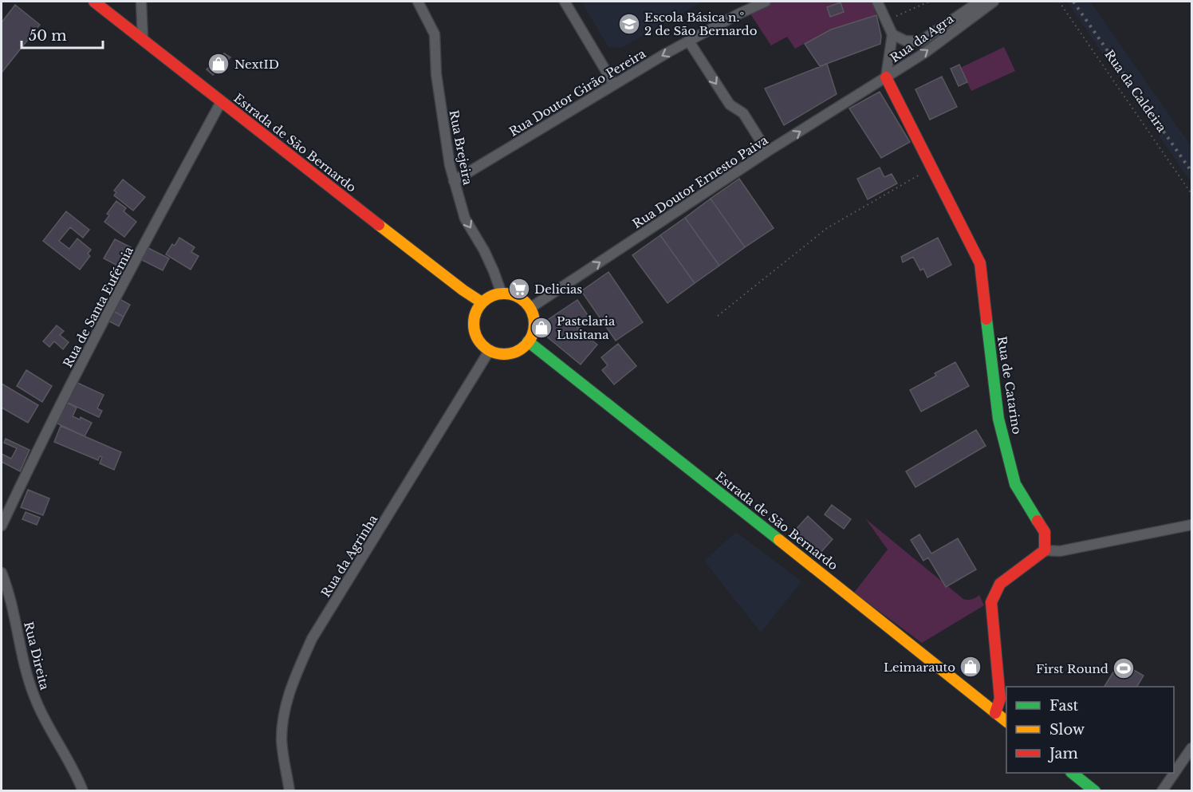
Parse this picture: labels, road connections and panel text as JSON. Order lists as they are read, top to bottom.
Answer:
{
  "streets": {
    "main road": ["Estrada de São Bernardo", "Rua de Catarino"],
    "street": [
      "Rua da Agra",
      "Rua Doutor Girão Pereira",
      "Rua Brejeira",
      "Rua Doutor Ernesto Paiva",
      "Rua de Santa Eufémia",
      "Rua da Agrinha",
      "Rua Direita"
    ],
    "path": ["Rua da Caldeira"]
  },
  "crossings": [
    ["Rua da Agra", "Rua Doutor Ernesto Paiva"],
    ["Rua da Agra", "Rua de Catarino"],
    ["Rua Doutor Girão Pereira", "Rua Brejeira"],
    ["Estrada de São Bernardo", "Rua Brejeira"],
    ["Estrada de São Bernardo", "Rua Doutor Ernesto Paiva"],
    ["Estrada de São Bernardo", "Rua de Santa Eufémia"],
    ["Estrada de São Bernardo", "Rua da Agrinha"],
    ["Rua Brejeira", "Rua Doutor Ernesto Paiva"],
    ["Rua Brejeira", "Rua da Agrinha"],
    ["Rua Doutor Ernesto Paiva", "Rua de Catarino"],
    ["Rua Doutor Ernesto Paiva", "Rua da Agrinha"]
  ],
  "one_way": ["Rua da Agra", "Rua Brejeira", "Rua Doutor Ernesto Paiva"],
  "places": {
    "school or university": ["Escola Básica n.º 2 de São Bernardo"],
    "shop": ["NextID", "Pastelaria Lusitana", "Leimarauto"],
    "supermarket": ["Delicias"],
    "sports": ["First Round"]
  },
  "legend": ["Fast", "Slow", "Jam"],
  "scale_bar": "50 m"
}
